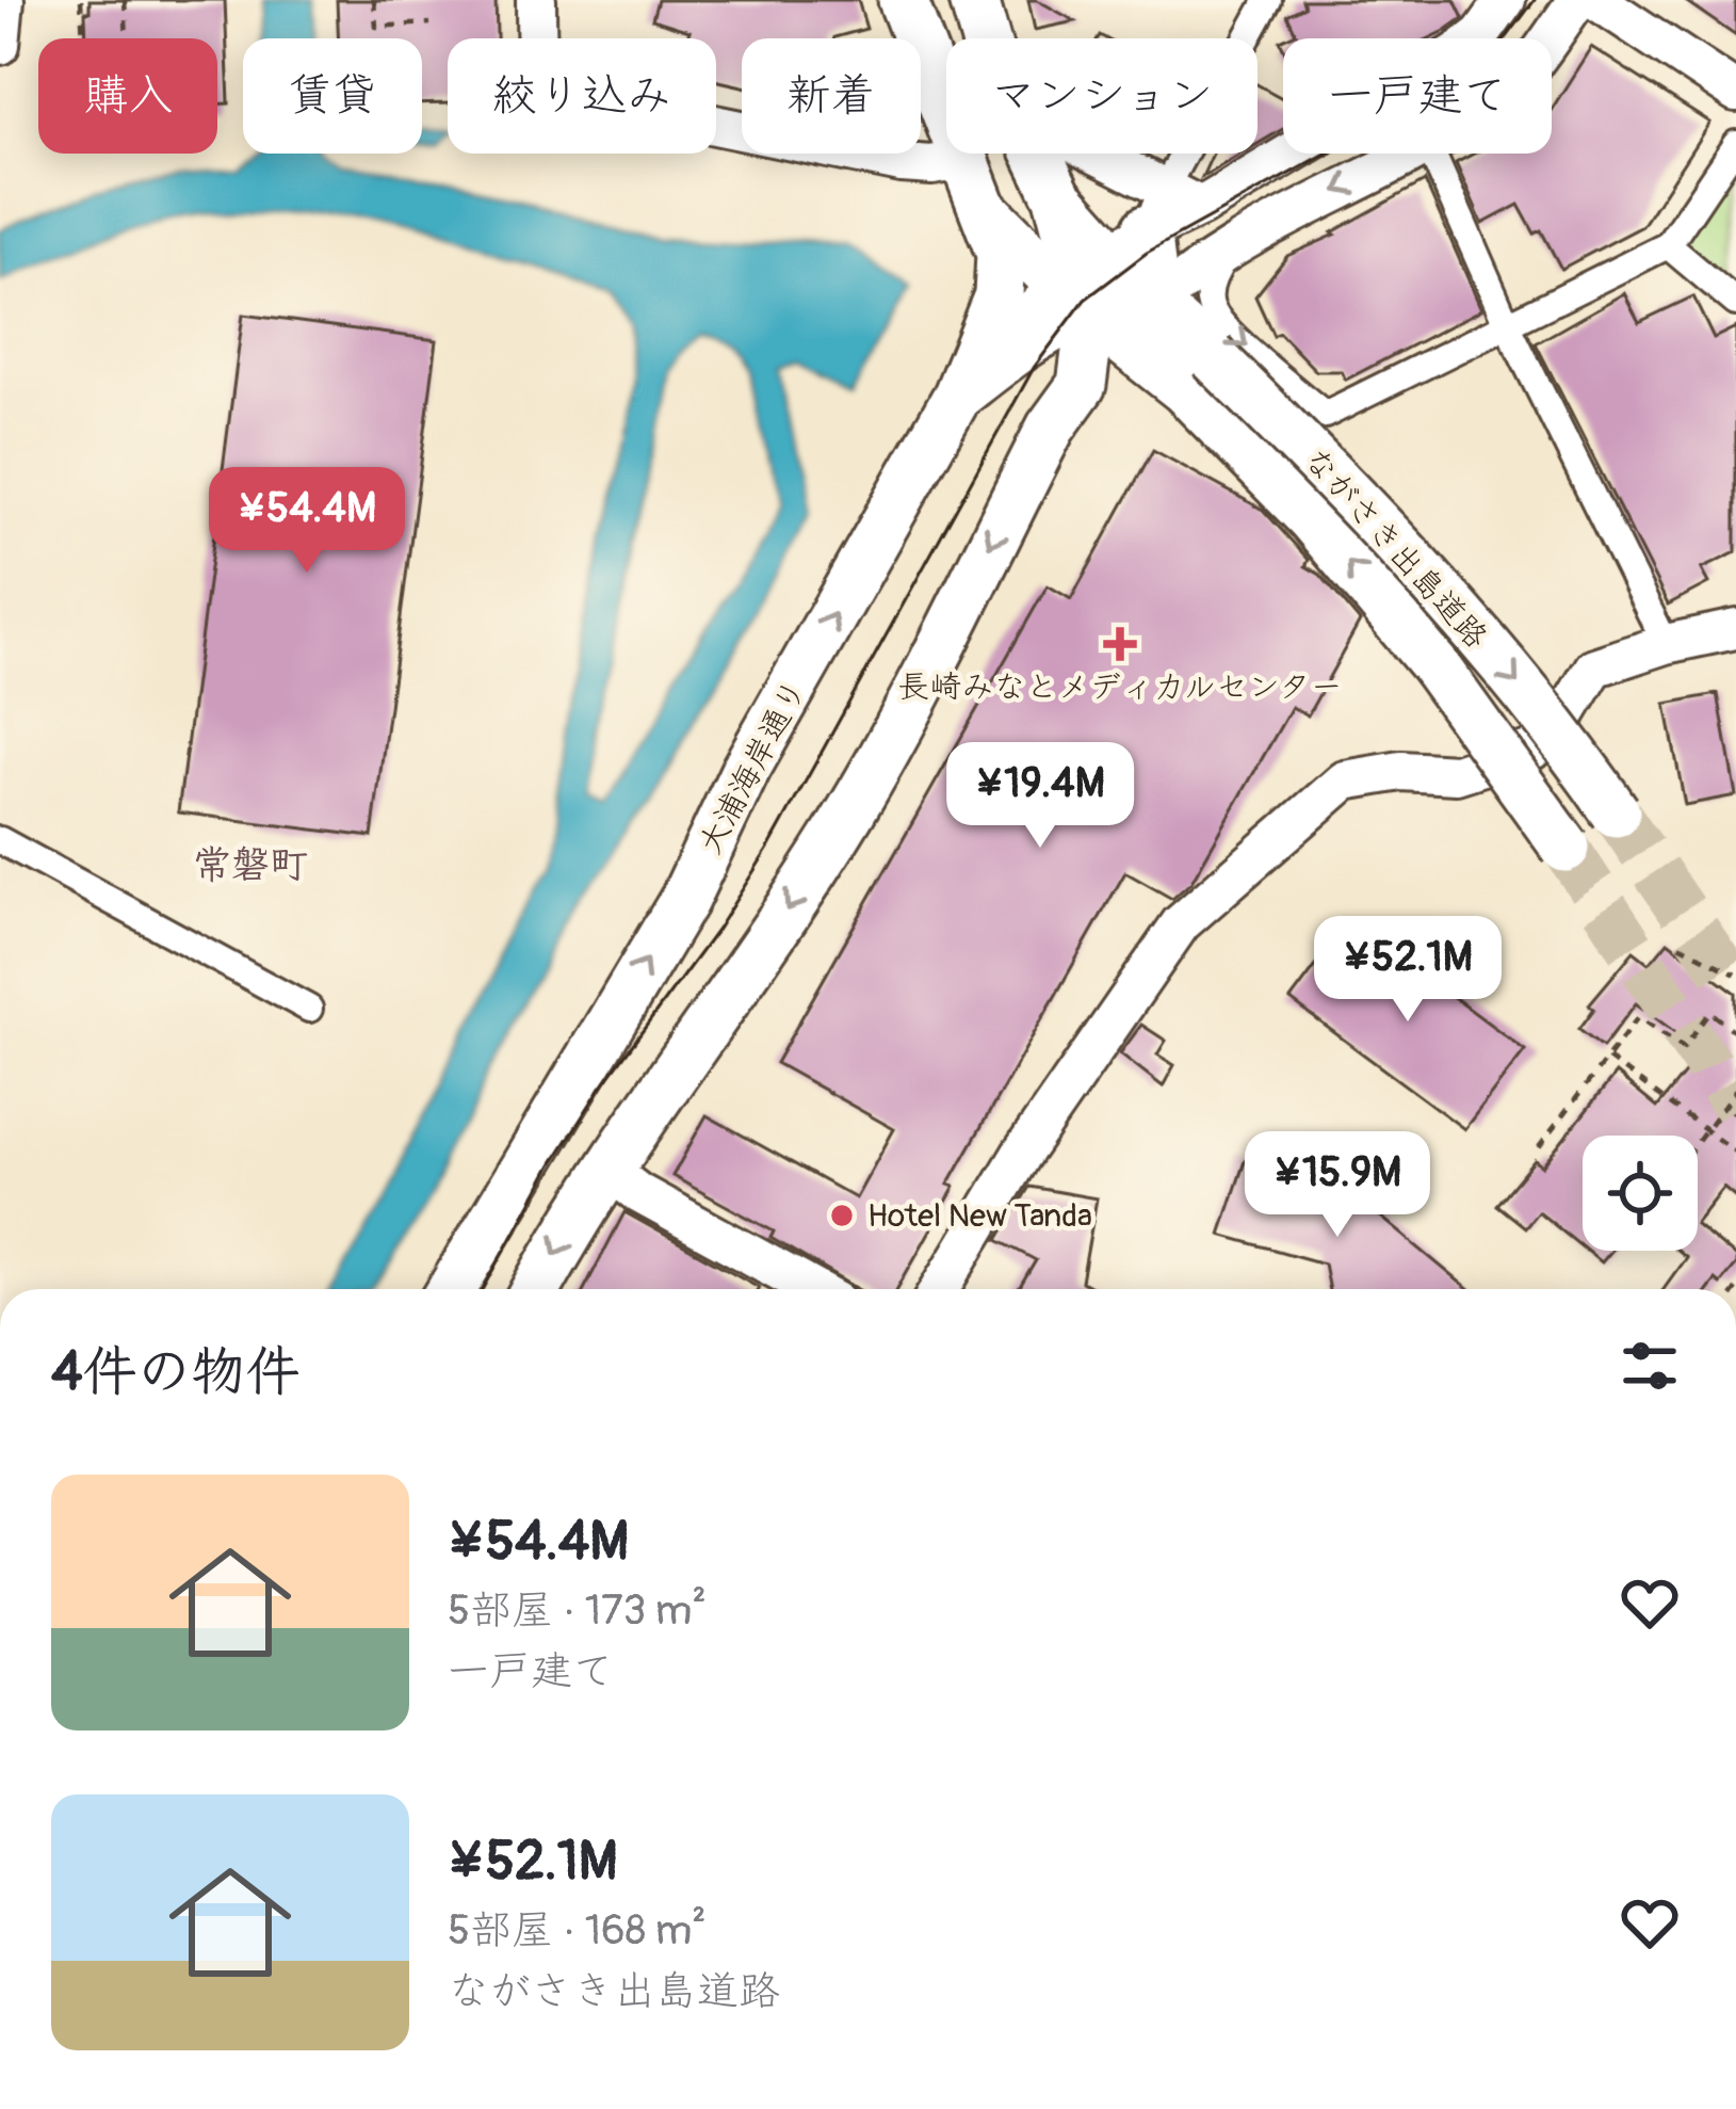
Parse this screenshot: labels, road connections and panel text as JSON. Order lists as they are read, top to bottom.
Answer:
{
  "streets": {
    "highway": ["ながさき出島道路", "大浦海岸通り"]
  },
  "crossings": [
    ["ながさき出島道路", "大浦海岸通り"]
  ],
  "districts": ["常磐町"],
  "places": {
    "health": ["長崎みなとメディカルセンター"],
    "other": ["Hotel New Tanda"]
  },
  "page": {
    "chip": [
      "購入",
      "賃貸",
      "絞り込み",
      "新着",
      "マンション",
      "一戸建て"
    ],
    "price": [
      "¥54.4M",
      "¥19.4M",
      "¥52.1M",
      "¥15.9M"
    ],
    "heading": "4件の物件",
    "list": [
      {
        "name": "¥54.4M",
        "note": "5部屋 · 173 m² · 一戸建て"
      },
      {
        "name": "¥52.1M",
        "note": "5部屋 · 168 m² · ながさき出島道路"
      }
    ]
  }
}
